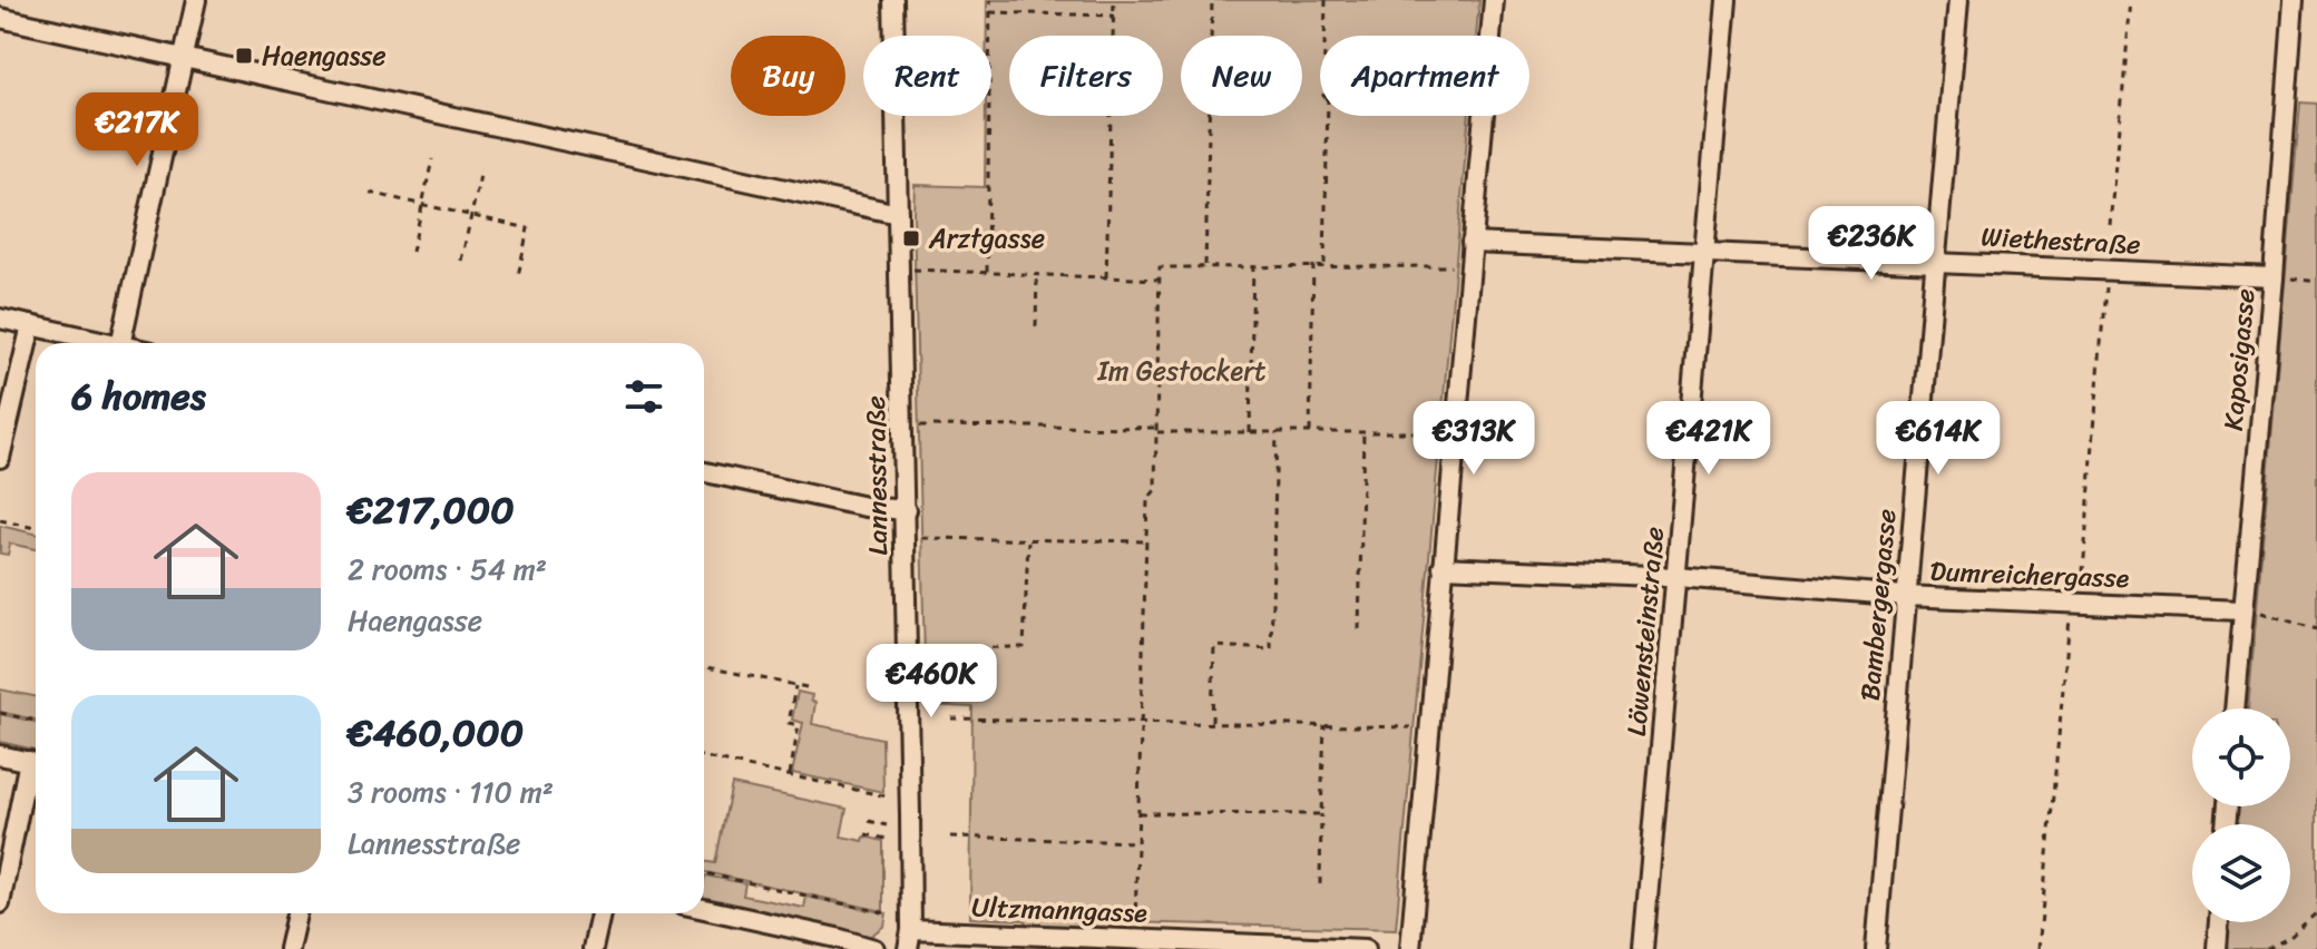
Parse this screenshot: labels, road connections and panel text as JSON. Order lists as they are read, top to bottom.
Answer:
{
  "streets": {
    "street": [
      "Wiethestraße",
      "Kaposigasse",
      "Lannesstraße",
      "Dumreichergasse",
      "Bambergergasse",
      "Löwensteinstraße",
      "Ultzmanngasse"
    ]
  },
  "crossings": [
    ["Wiethestraße", "Kaposigasse"],
    ["Wiethestraße", "Bambergergasse"],
    ["Wiethestraße", "Löwensteinstraße"],
    ["Kaposigasse", "Dumreichergasse"],
    ["Lannesstraße", "Ultzmanngasse"],
    ["Dumreichergasse", "Bambergergasse"],
    ["Dumreichergasse", "Löwensteinstraße"]
  ],
  "parks": ["Im Gestockert"],
  "places": {
    "transit": ["Haengasse", "Arztgasse"]
  },
  "page": {
    "chip": [
      "Buy",
      "Rent",
      "Filters",
      "New",
      "Apartment"
    ],
    "price": [
      "€217K",
      "€236K",
      "€313K",
      "€421K",
      "€614K",
      "€460K"
    ],
    "heading": "6 homes",
    "list": [
      {
        "name": "€217,000",
        "note": "2 rooms · 54 m² · Haengasse"
      },
      {
        "name": "€460,000",
        "note": "3 rooms · 110 m² · Lannesstraße"
      }
    ]
  }
}
